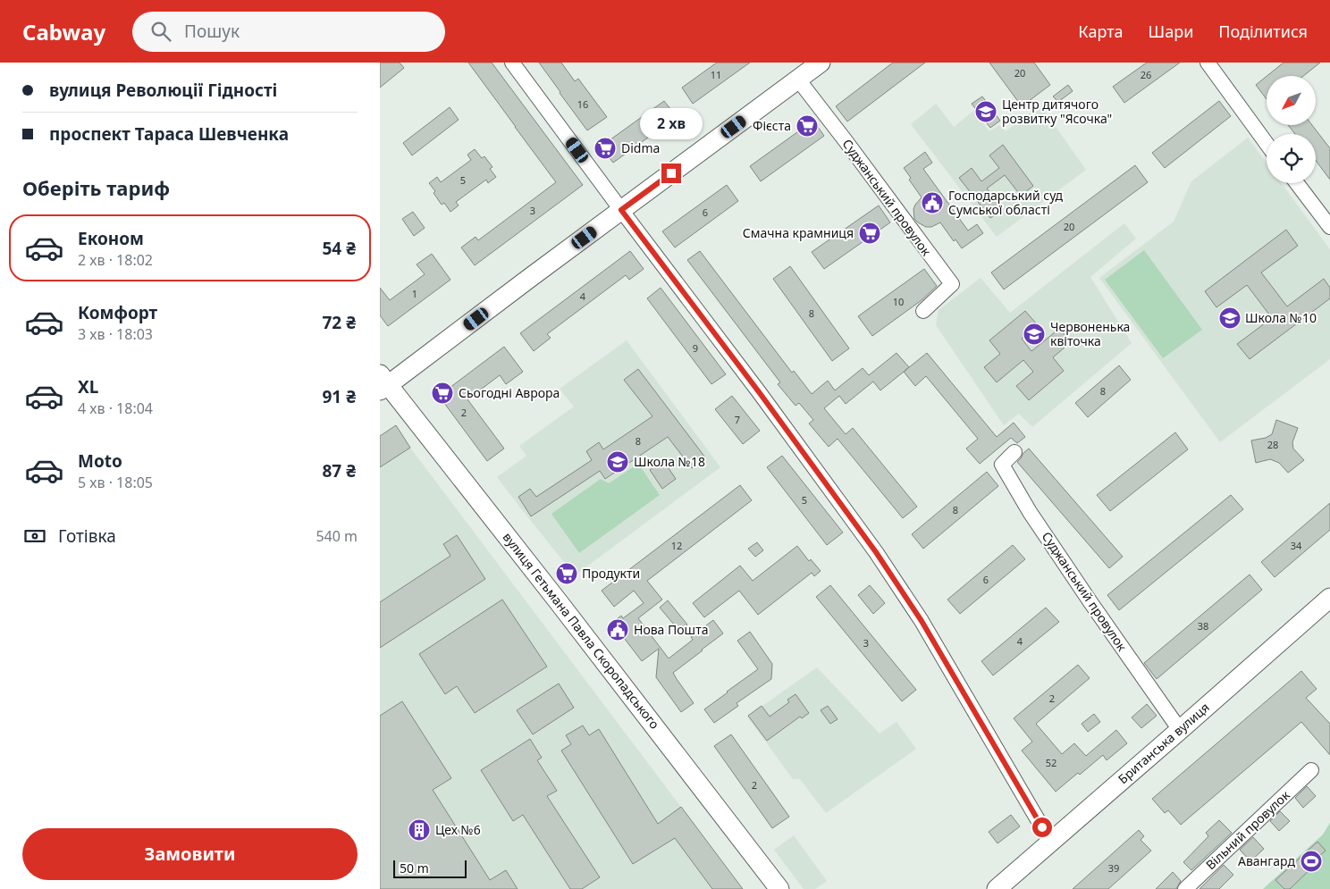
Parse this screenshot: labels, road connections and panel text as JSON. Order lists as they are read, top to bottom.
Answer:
{
  "streets": {
    "main road": ["вулиця Гетьмана Павла Скоропадського", "Британська вулиця"],
    "street": ["Суджанський провулок", "Вільний провулок"]
  },
  "crossings": [
    ["Суджанський провулок", "Британська вулиця"]
  ],
  "places": {
    "school or university": [
      "Центр дитячого розвитку \"Ясочка\"",
      "Школа №10",
      "Червоненька квіточка",
      "Школа №18"
    ],
    "supermarket": [
      "Фієста",
      "Didma",
      "Смачна крамниця",
      "Сьогодні Аврора",
      "Продукти"
    ],
    "public building": ["Господарський суд Сумської області", "Нова Пошта"],
    "building": ["Цех №6"],
    "sports": ["Авангард"]
  },
  "house_numbers": [
    "20",
    "11",
    "26",
    "16",
    "5",
    "3",
    "6",
    "20",
    "1",
    "4",
    "10",
    "8",
    "9",
    "8",
    "2",
    "7",
    "8",
    "28",
    "5",
    "8",
    "12",
    "34",
    "6",
    "38",
    "4",
    "3",
    "2",
    "52",
    "2",
    "39"
  ],
  "scale_bar": "50 m",
  "north": "bottom left",
  "page": {
    "header": "Cabway",
    "search": "Пошук",
    "nav": ["Карта", "Шари", "Поділитися"],
    "banner": ["вулиця Революції Гідності", "проспект Тараса Шевченка"],
    "bubble": "2 хв",
    "heading": "Оберіть тариф",
    "list": [
      {
        "name": "Економ",
        "note": "2 хв · 18:02",
        "value": "54 ₴"
      },
      {
        "name": "Комфорт",
        "note": "3 хв · 18:03",
        "value": "72 ₴"
      },
      {
        "name": "XL",
        "note": "4 хв · 18:04",
        "value": "91 ₴"
      },
      {
        "name": "Moto",
        "note": "5 хв · 18:05",
        "value": "87 ₴"
      }
    ],
    "pay": ["Готівка", "540 m"],
    "buttons": "Замовити",
    "scale": "50 m"
  }
}
